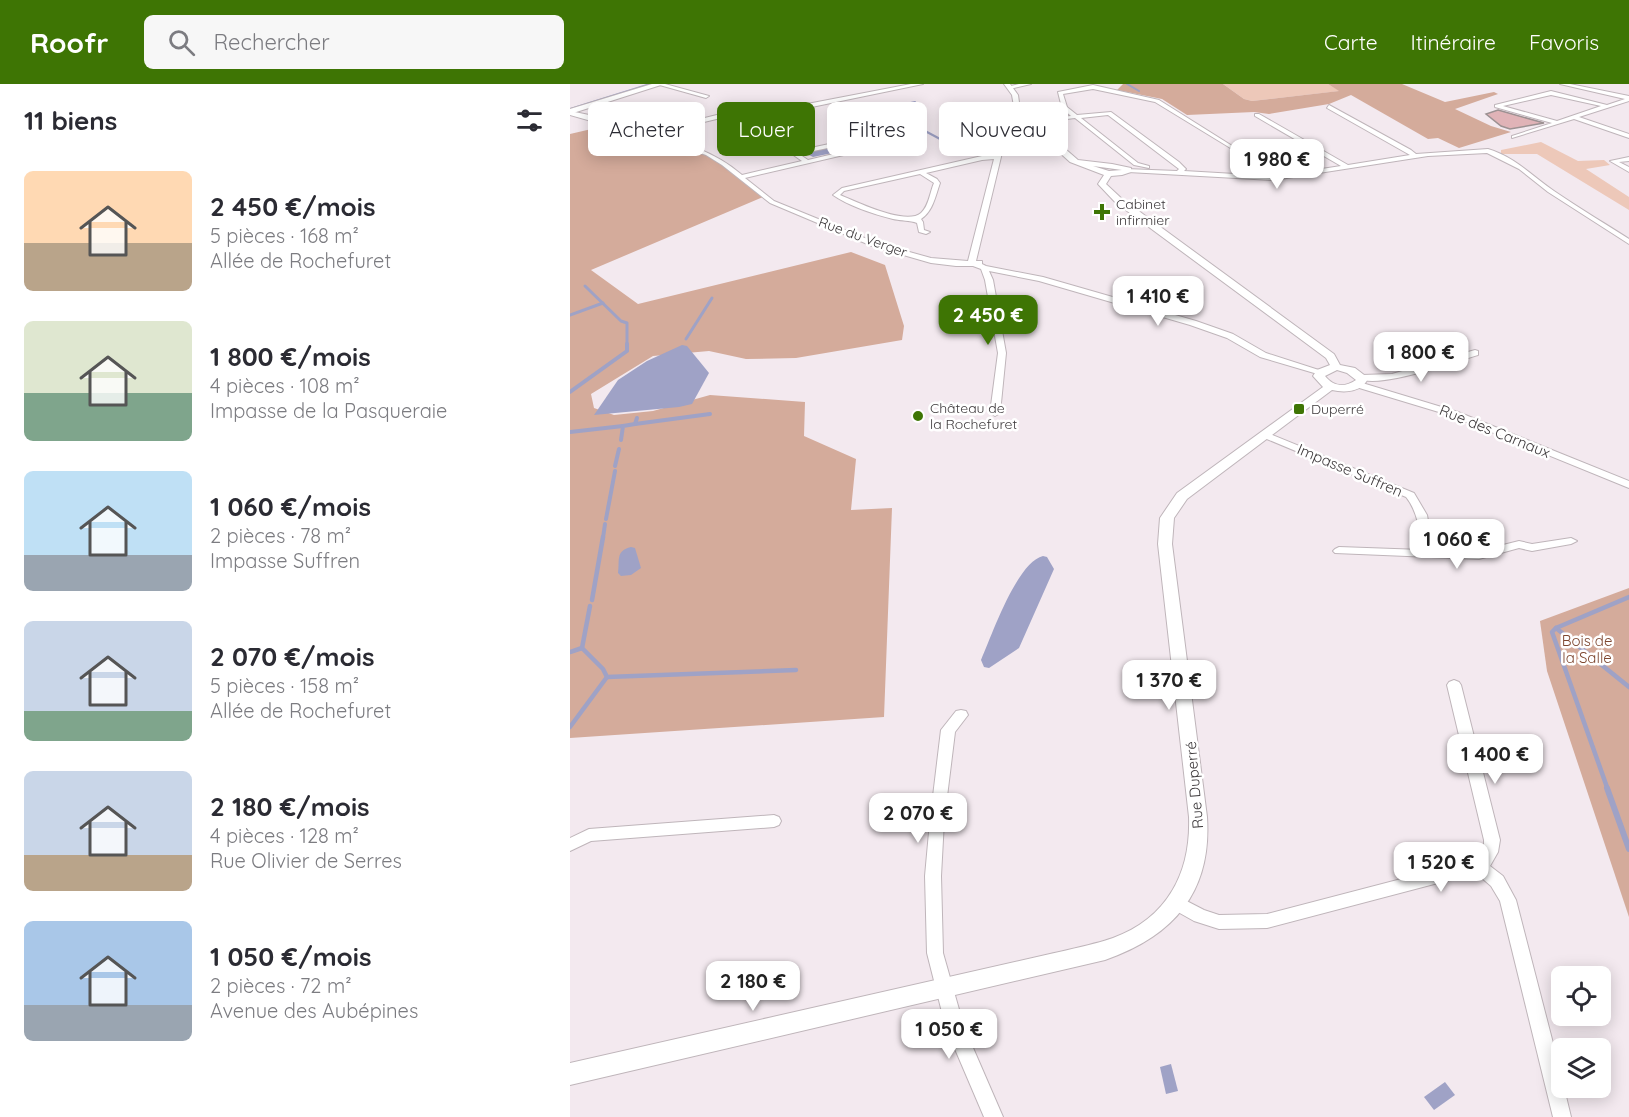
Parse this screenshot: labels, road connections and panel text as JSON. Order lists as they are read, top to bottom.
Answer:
{
  "streets": {
    "street": [
      "Rue du Verger",
      "Rue des Carnaux",
      "Impasse Suffren",
      "Rue Duperré"
    ]
  },
  "crossings": [
    ["Rue du Verger", "Rue Duperré"],
    ["Impasse Suffren", "Rue Duperré"]
  ],
  "parks": ["Bois de la Salle"],
  "places": {
    "health": ["Cabinet infirmier"],
    "transit": ["Duperré"],
    "other": ["Château de la Rochefuret"]
  },
  "page": {
    "header": "Roofr",
    "search": "Rechercher",
    "nav": ["Carte", "Itinéraire", "Favoris"],
    "heading": "11 biens",
    "chip": [
      "Acheter",
      "Louer",
      "Filtres",
      "Nouveau"
    ],
    "price": [
      "1 980 €",
      "1 410 €",
      "2 450 €",
      "1 800 €",
      "1 060 €",
      "1 370 €",
      "1 400 €",
      "2 070 €",
      "1 520 €",
      "2 180 €",
      "1 050 €"
    ],
    "list": [
      {
        "name": "2 450 €/mois",
        "note": "5 pièces · 168 m² · Allée de Rochefuret"
      },
      {
        "name": "1 800 €/mois",
        "note": "4 pièces · 108 m² · Impasse de la Pasqueraie"
      },
      {
        "name": "1 060 €/mois",
        "note": "2 pièces · 78 m² · Impasse Suffren"
      },
      {
        "name": "2 070 €/mois",
        "note": "5 pièces · 158 m² · Allée de Rochefuret"
      },
      {
        "name": "2 180 €/mois",
        "note": "4 pièces · 128 m² · Rue Olivier de Serres"
      },
      {
        "name": "1 050 €/mois",
        "note": "2 pièces · 72 m² · Avenue des Aubépines"
      }
    ]
  }
}
